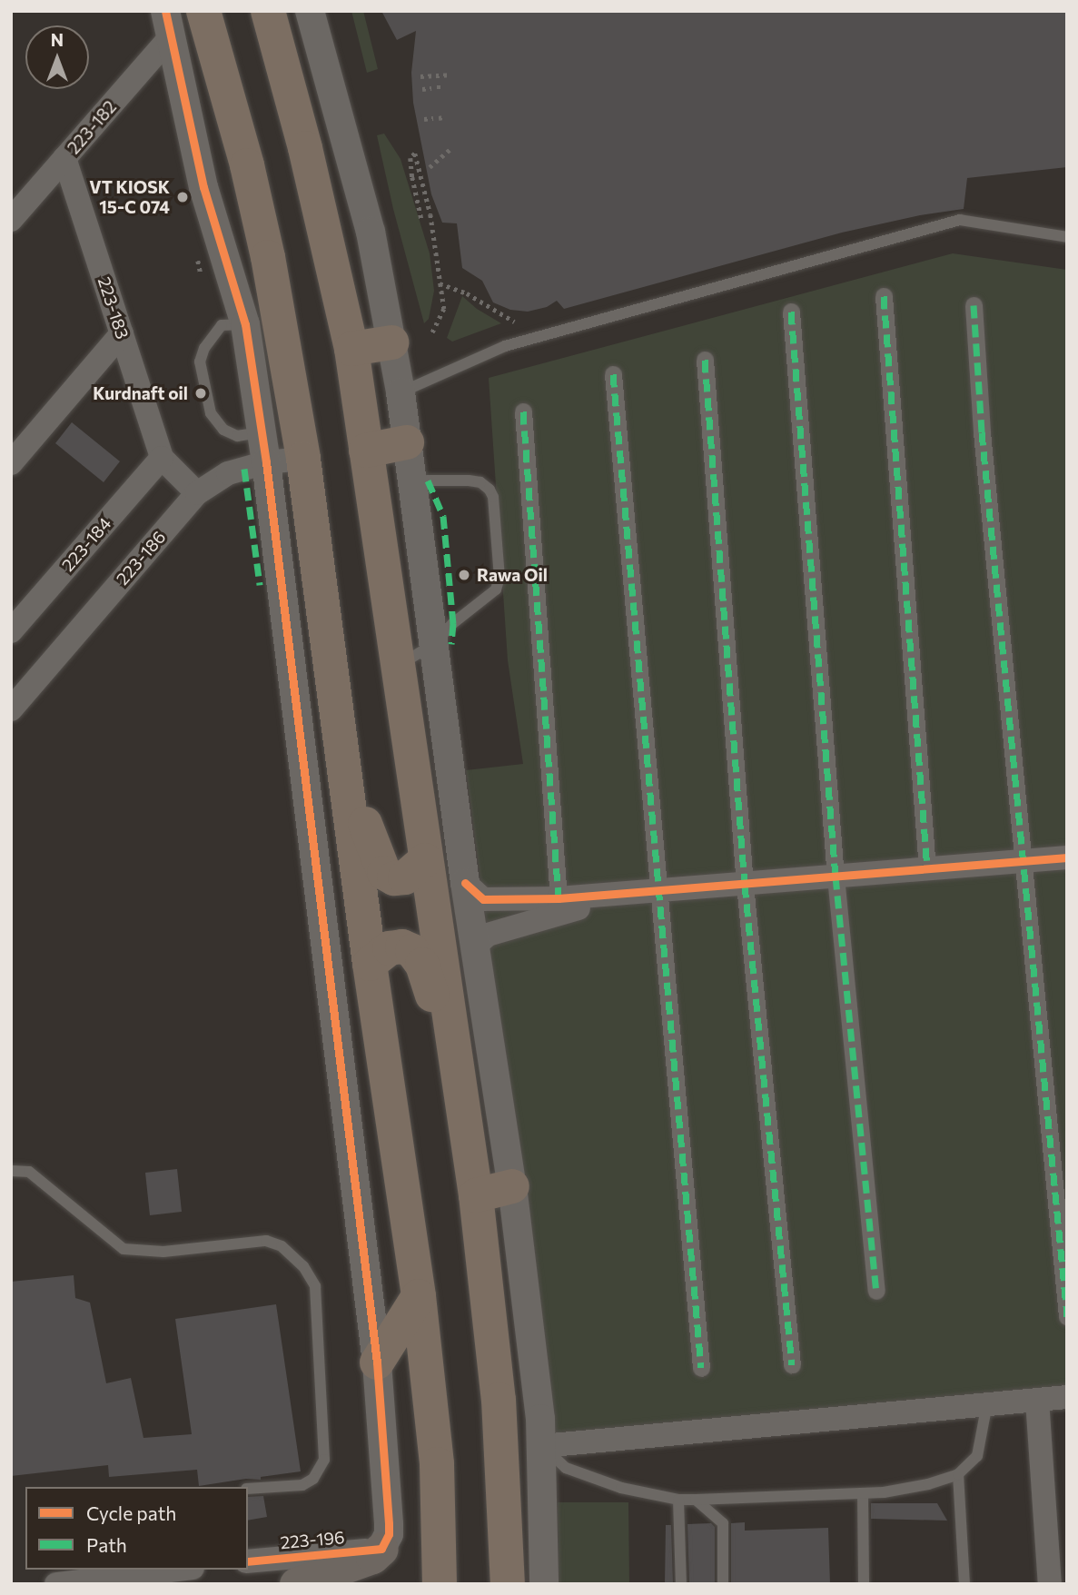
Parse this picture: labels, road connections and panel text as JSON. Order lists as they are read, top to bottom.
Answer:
{
  "streets": {
    "street": [
      "223-182",
      "223-183",
      "223-184",
      "223-186",
      "223-196"
    ]
  },
  "crossings": [
    ["223-182", "223-183"],
    ["223-183", "223-184"]
  ],
  "places": ["VT KIOSK 15-C 074", "Kurdnaft oil", "Rawa Oil"],
  "legend": ["Cycle path", "Path"],
  "north": "top"
}
